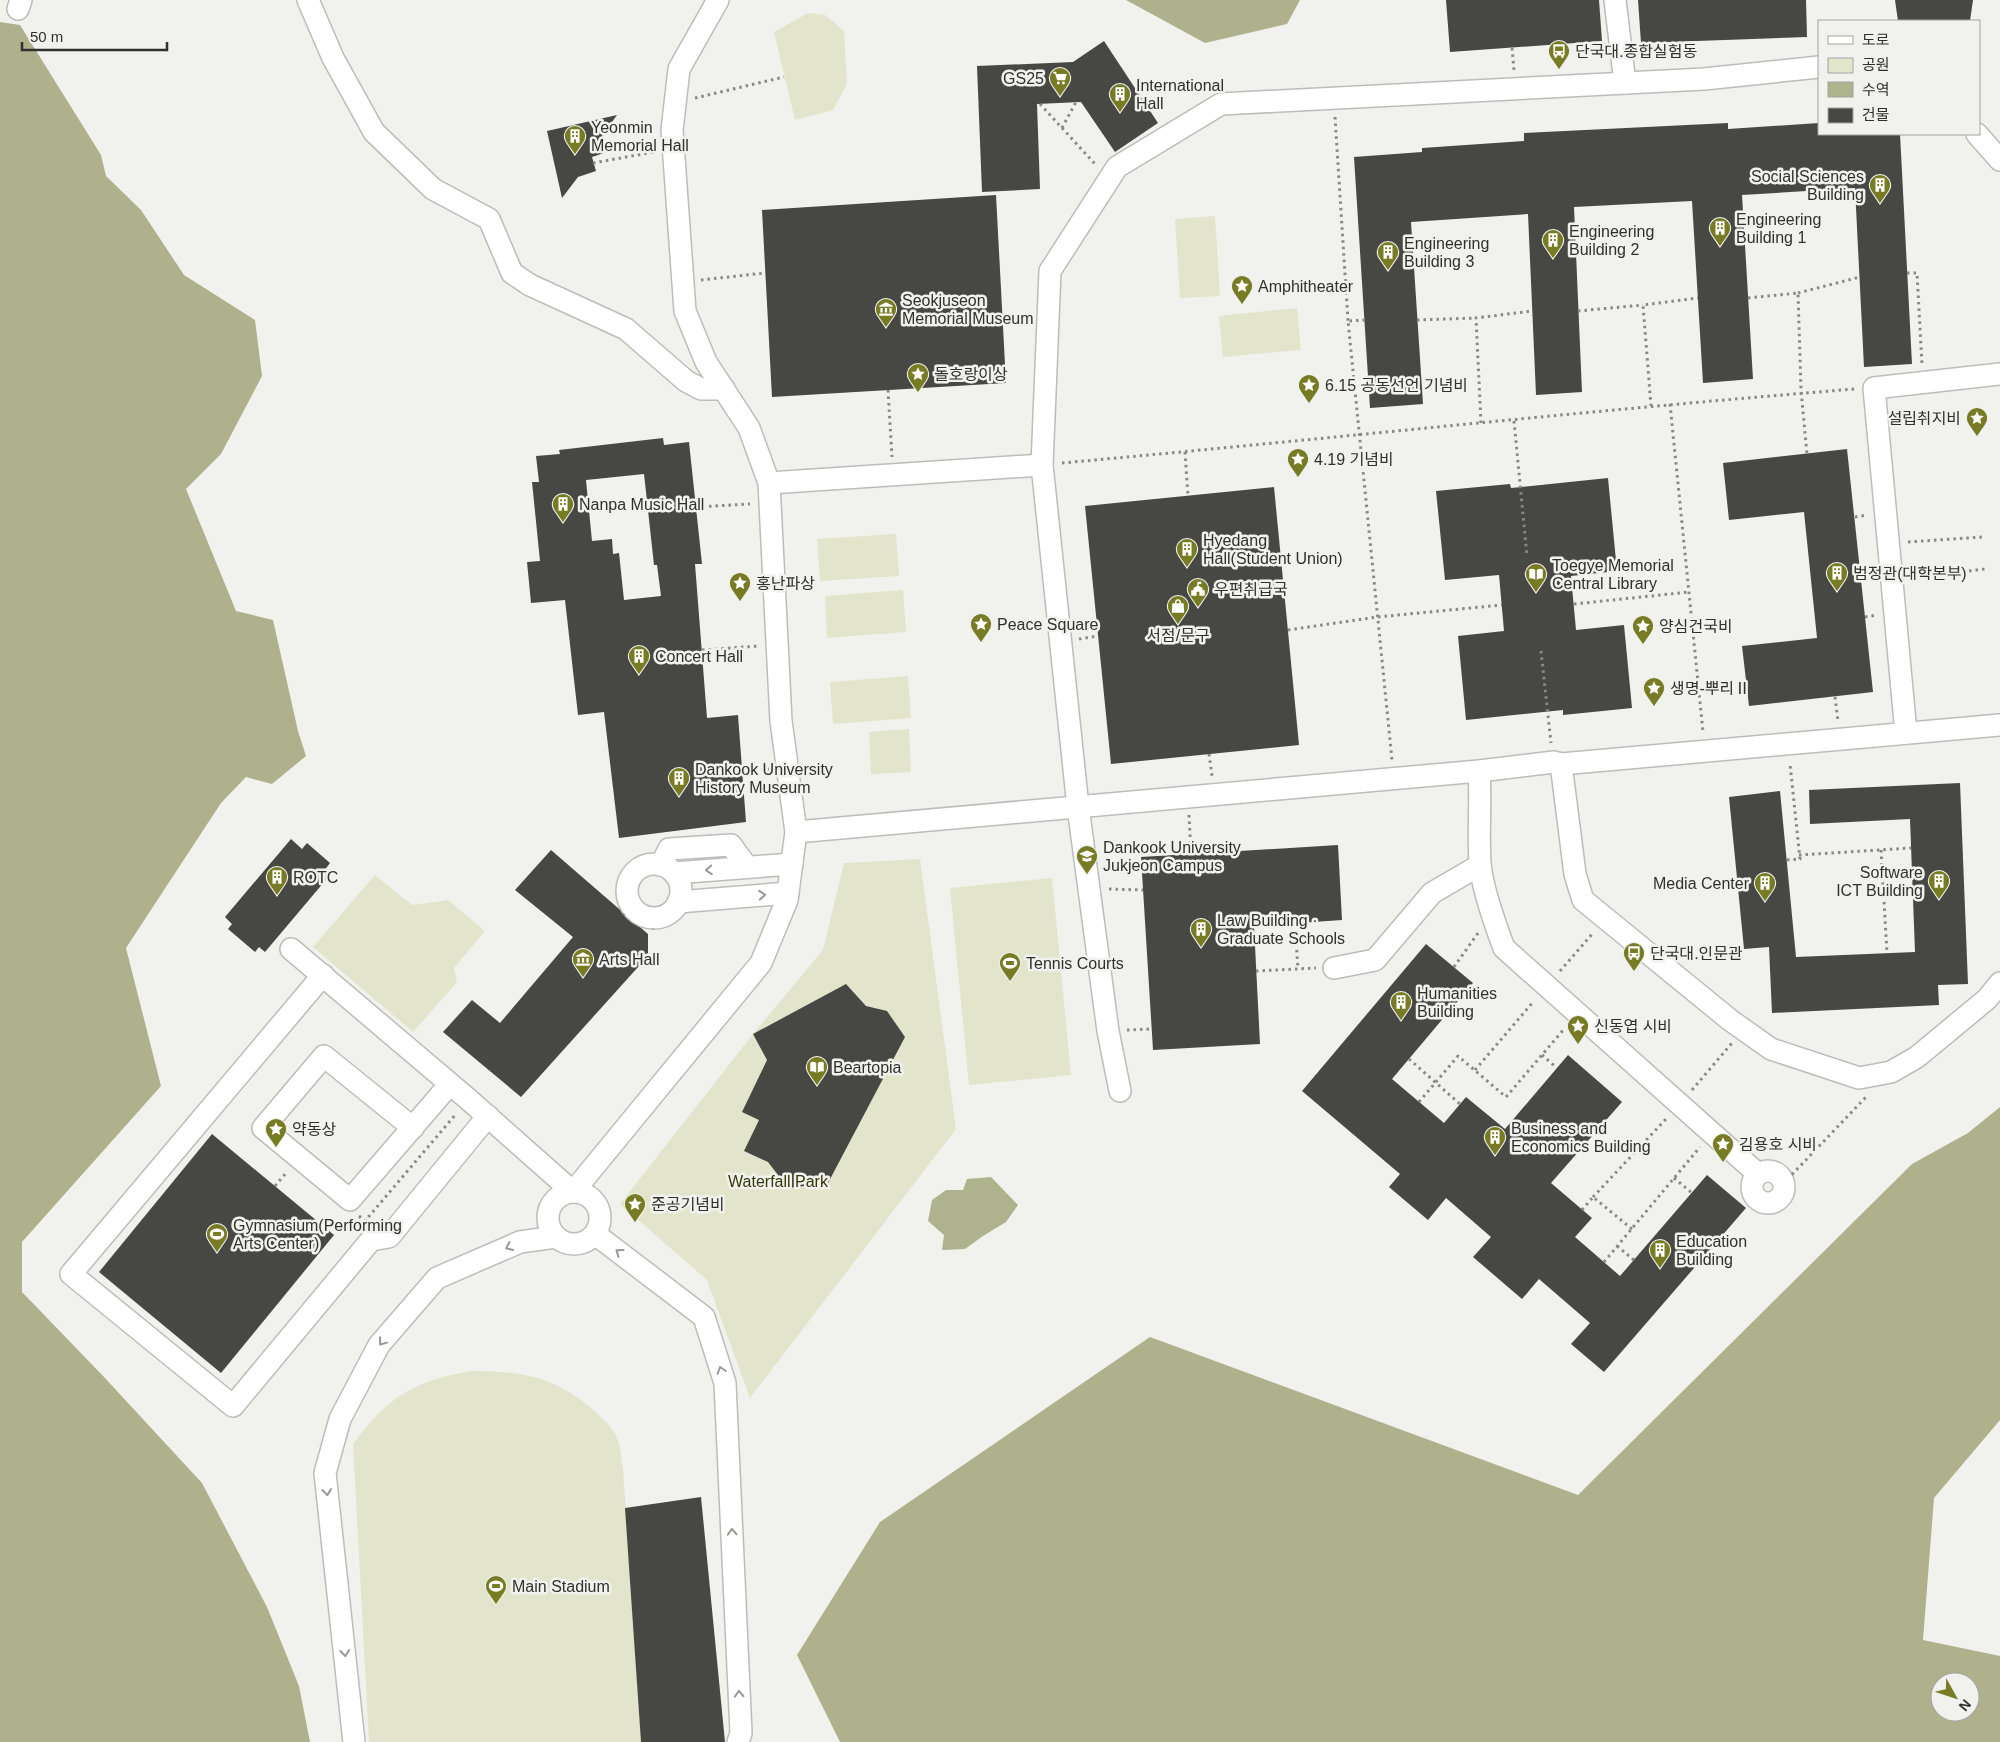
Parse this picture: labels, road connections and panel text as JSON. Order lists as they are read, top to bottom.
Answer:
{
  "parks": ["Waterfall Park"],
  "places": {
    "bus stop": ["단국대.종합실험동", "단국대.인문관"],
    "supermarket": ["GS25"],
    "building": [
      "International Hall",
      "Yeonmin Memorial Hall",
      "Social Sciences Building",
      "Engineering Building 1",
      "Engineering Building 2",
      "Engineering Building 3",
      "Nanpa Music Hall",
      "Hyedang Hall(Student Union)",
      "범정관(대학본부)",
      "Concert Hall",
      "Dankook University History Museum",
      "ROTC",
      "Software ICT Building",
      "Media Center",
      "Law Building · Graduate Schools",
      "Humanities Building",
      "Business and Economics Building",
      "Education Building"
    ],
    "place": [
      "Amphitheater",
      "돌호랑이상",
      "6.15 공동선언 기념비",
      "설립취지비",
      "4.19 기념비",
      "홍난파상",
      "Peace Square",
      "양심건국비",
      "생명-뿌리Ⅱ",
      "신동엽 시비",
      "약동상",
      "김용호 시비",
      "준공기념비"
    ],
    "museum": ["Seokjuseon Memorial Museum", "Arts Hall"],
    "library": ["Toegye Memorial Central Library", "Beartopia"],
    "public building": ["우편취급국"],
    "shop": ["서점/문구"],
    "school or university": ["Dankook University Jukjeon Campus"],
    "sports": ["Tennis Courts", "Gymnasium(Performing Arts Center)", "Main Stadium"]
  },
  "legend": [
    "도로",
    "공원",
    "수역",
    "건물"
  ],
  "scale_bar": "50 m",
  "north": "bottom right"
}
